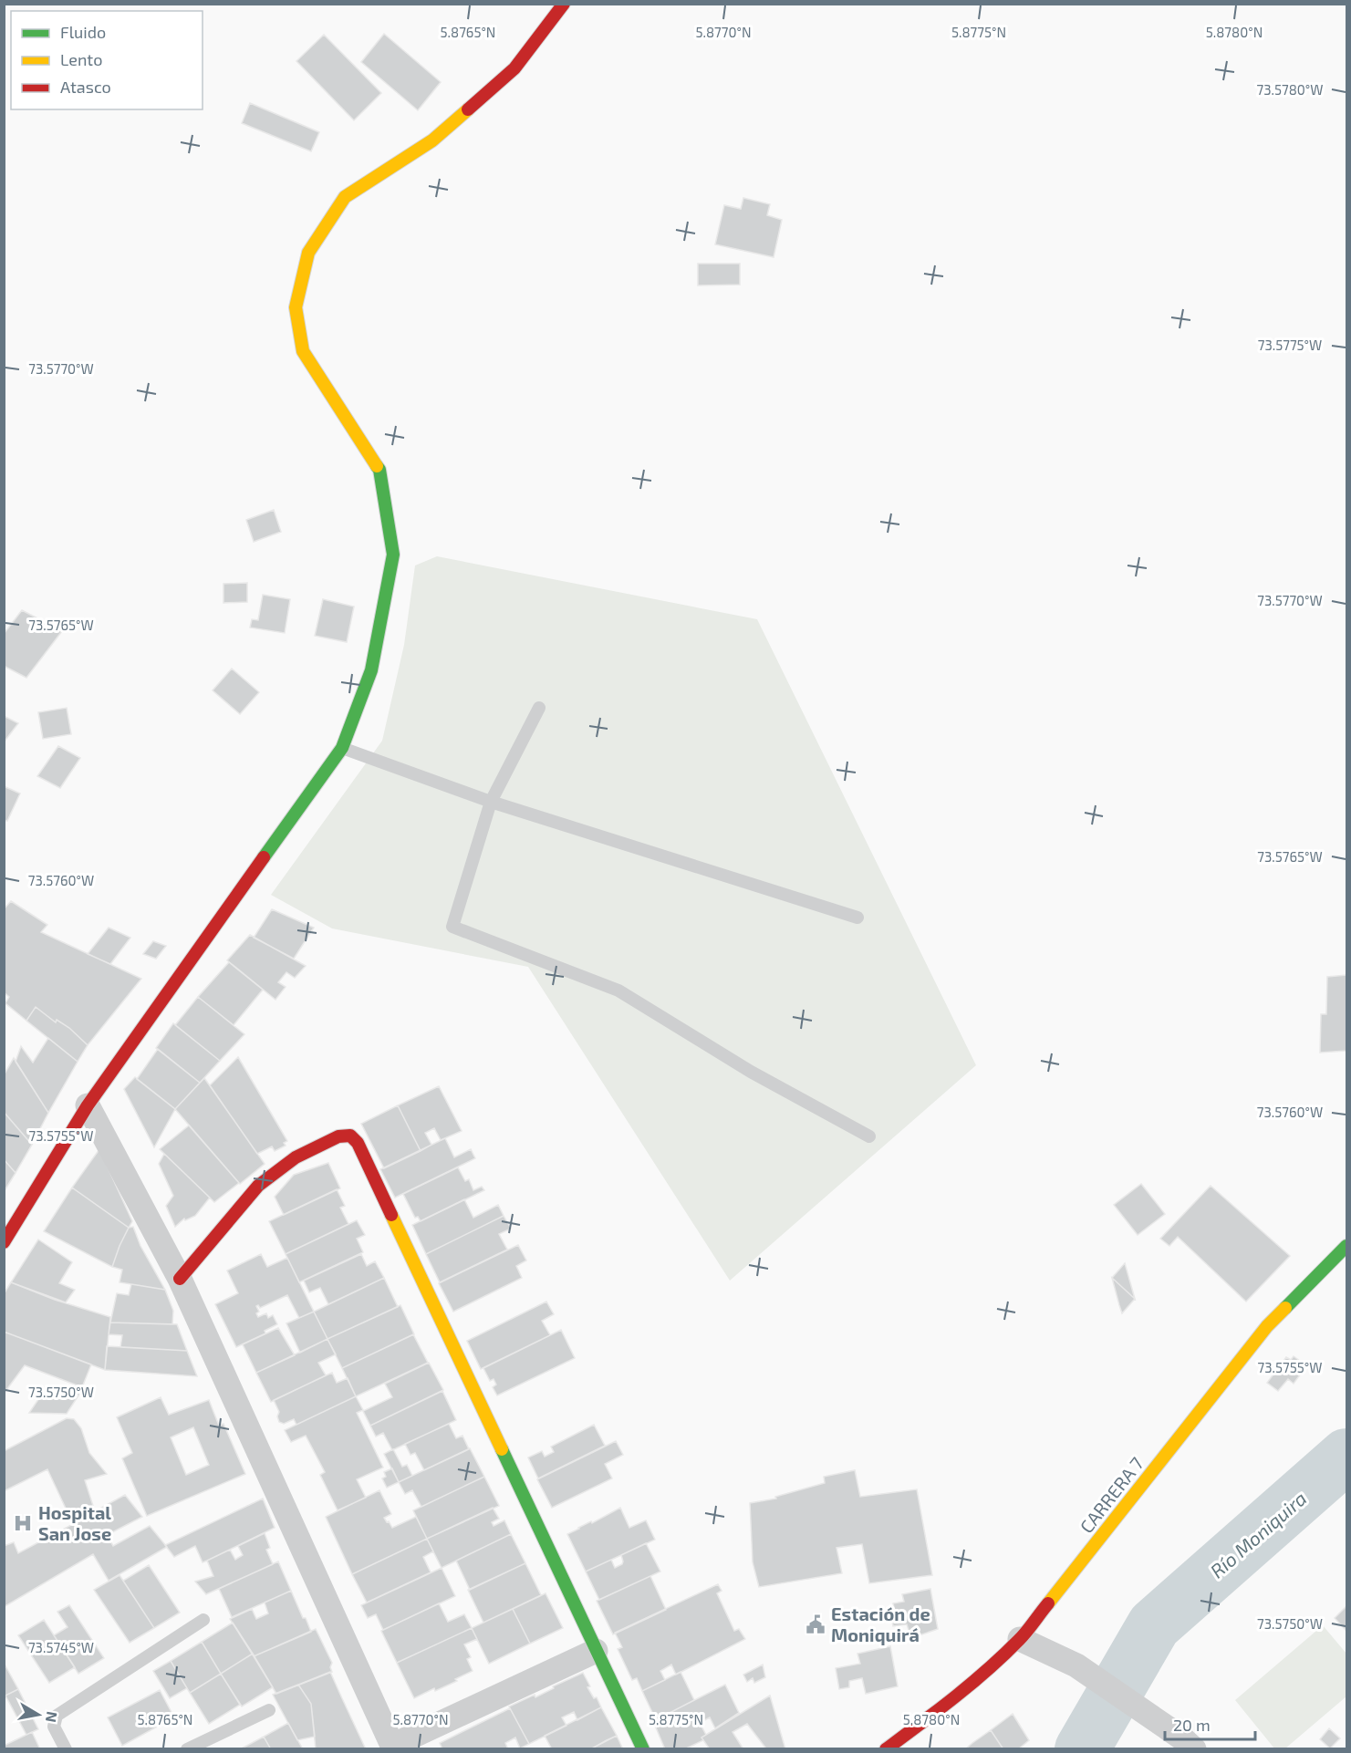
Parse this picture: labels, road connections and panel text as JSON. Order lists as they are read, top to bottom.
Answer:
{
  "streets": {
    "street": ["CARRERA 7"]
  },
  "water": ["Río Moniquira"],
  "places": {
    "hospital": ["Hospital San Jose"],
    "public building": ["Estación de Moniquirá"]
  },
  "legend": ["Fluido", "Lento", "Atasco"],
  "scale_bar": "20 m",
  "north": "right",
  "coordinates": [
    "5.8765°N",
    "5.8770°N",
    "5.8775°N",
    "5.8780°N",
    "73.5780°W",
    "73.5775°W",
    "73.5770°W",
    "73.5765°W",
    "73.5760°W",
    "73.5755°W",
    "73.5750°W",
    "73.5745°W"
  ]
}
